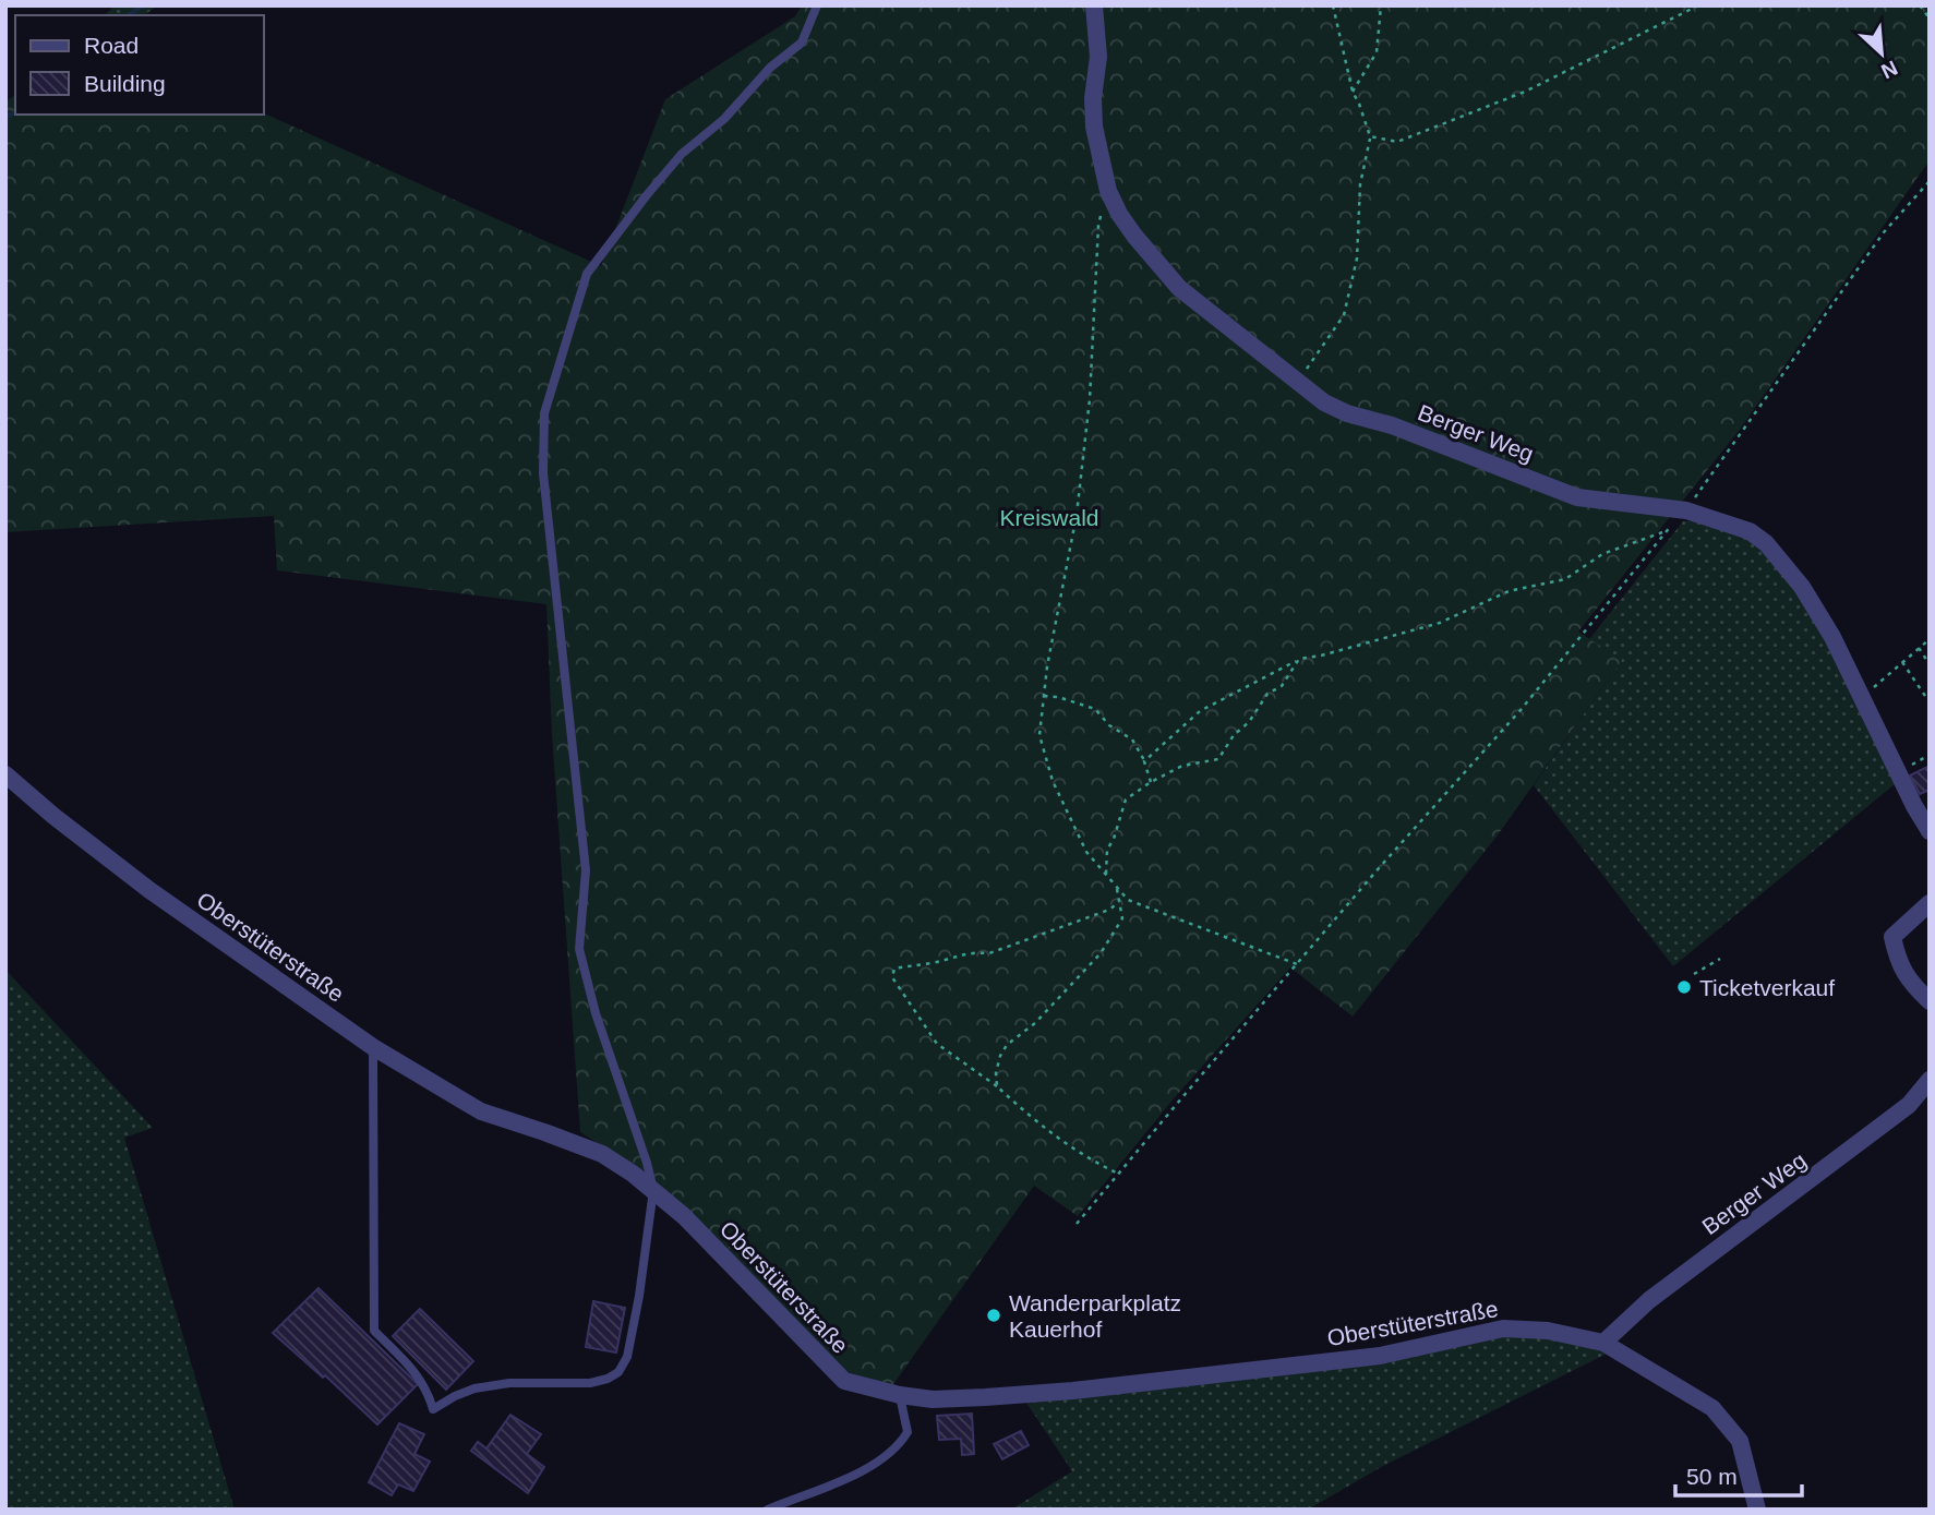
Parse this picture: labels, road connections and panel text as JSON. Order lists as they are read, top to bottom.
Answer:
{
  "streets": {
    "street": ["Berger Weg", "Oberstüterstraße"]
  },
  "crossings": [
    ["Berger Weg", "Oberstüterstraße"]
  ],
  "parks": ["Kreiswald"],
  "places": ["Ticketverkauf", "Wanderparkplatz Kauerhof"],
  "legend": ["Road", "Building"],
  "scale_bar": "50 m",
  "north": "bottom right"
}
